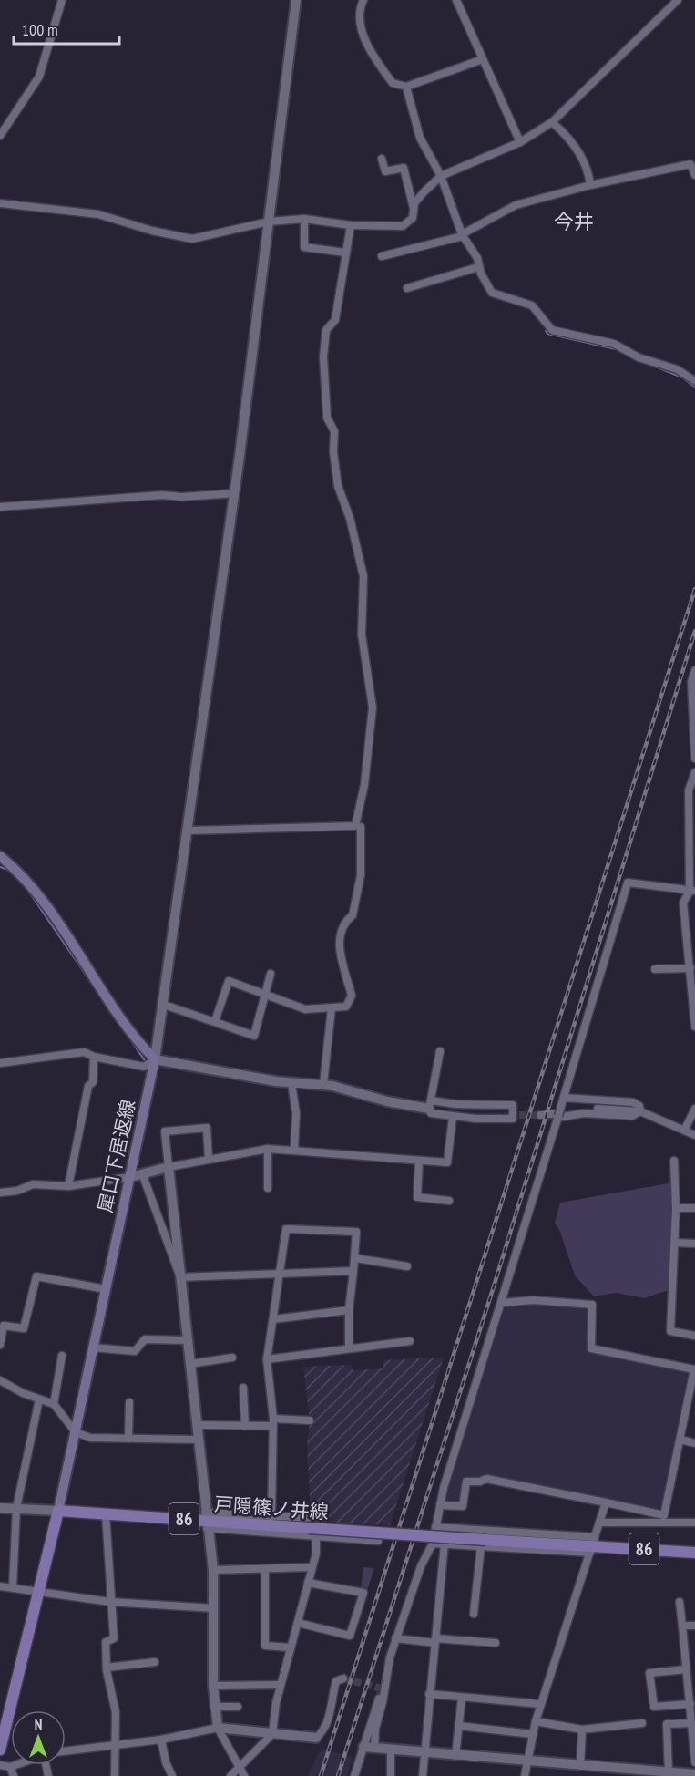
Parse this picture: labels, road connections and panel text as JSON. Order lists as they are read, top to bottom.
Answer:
{
  "streets": {
    "main road": ["犀口下居返線", "戸隠篠ノ井線", "86"]
  },
  "crossings": [
    ["犀口下居返線", "戸隠篠ノ井線"]
  ],
  "districts": ["今井"],
  "scale_bar": "100 m",
  "north": "top"
}
